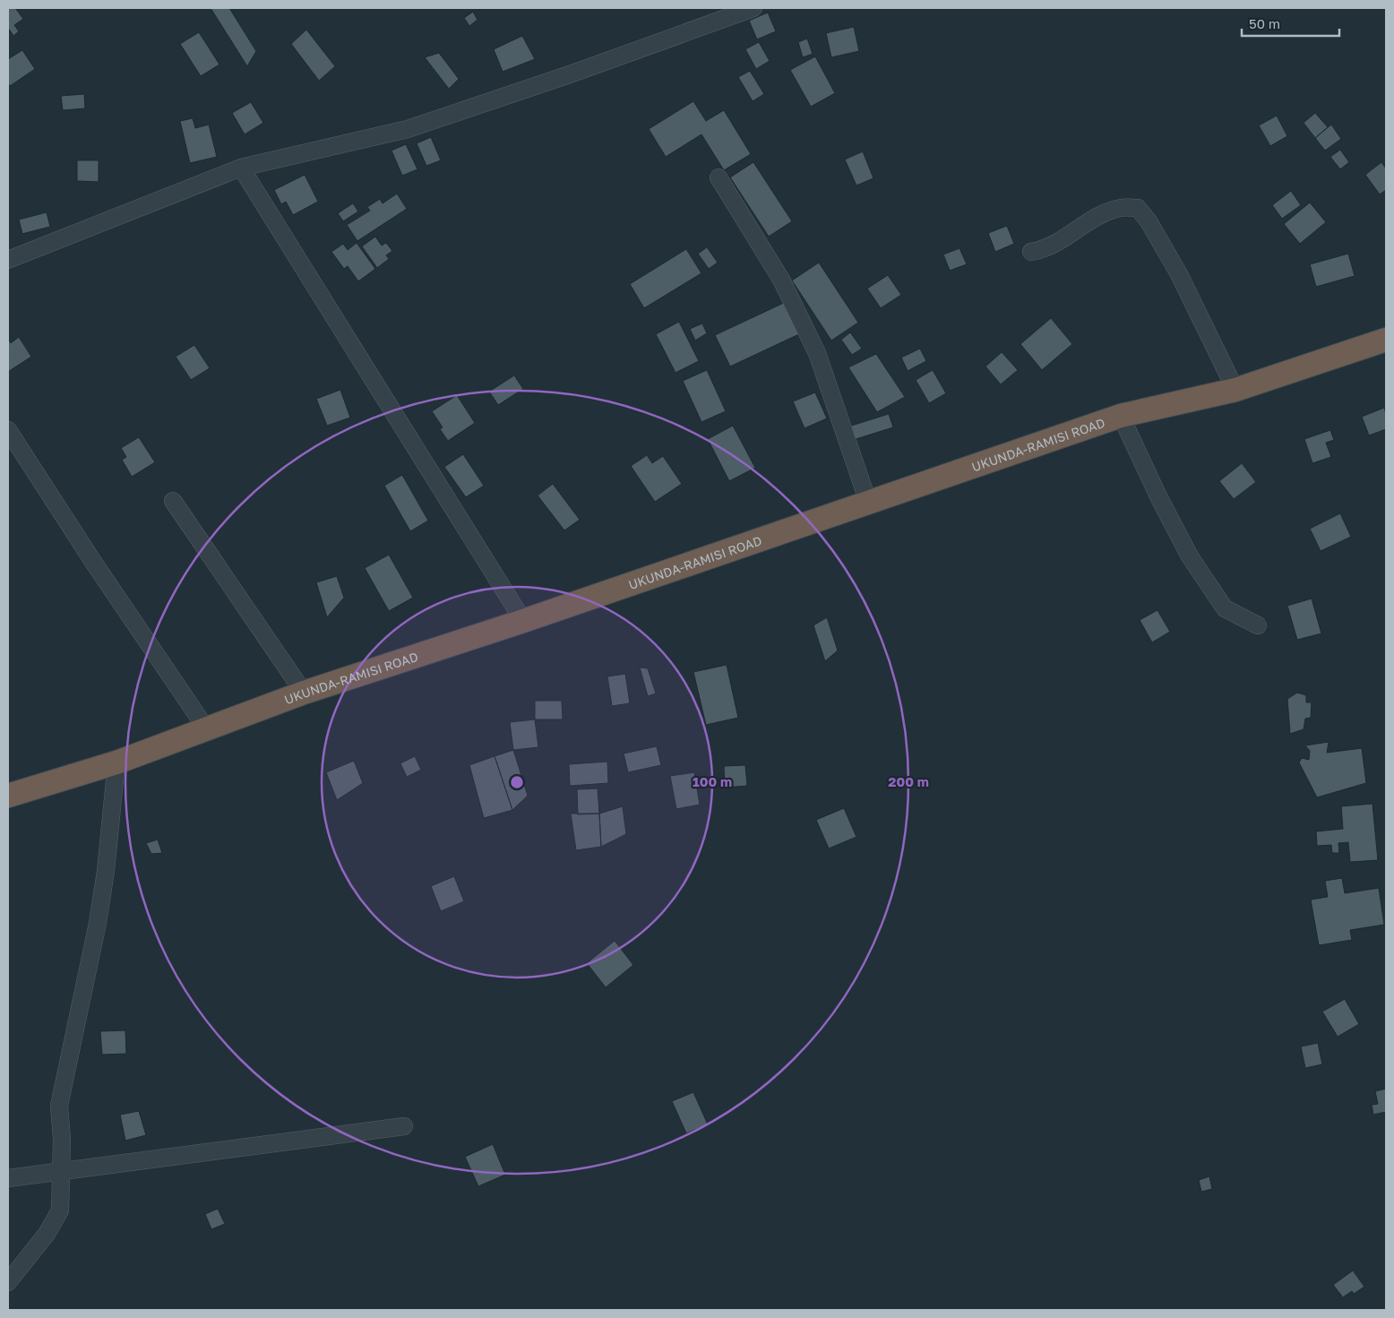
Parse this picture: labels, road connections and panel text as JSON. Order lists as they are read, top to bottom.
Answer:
{
  "streets": {
    "highway": ["UKUNDA-RAMISI ROAD"]
  },
  "scale_bar": "50 m",
  "rings": ["100 m", "200 m"]
}
